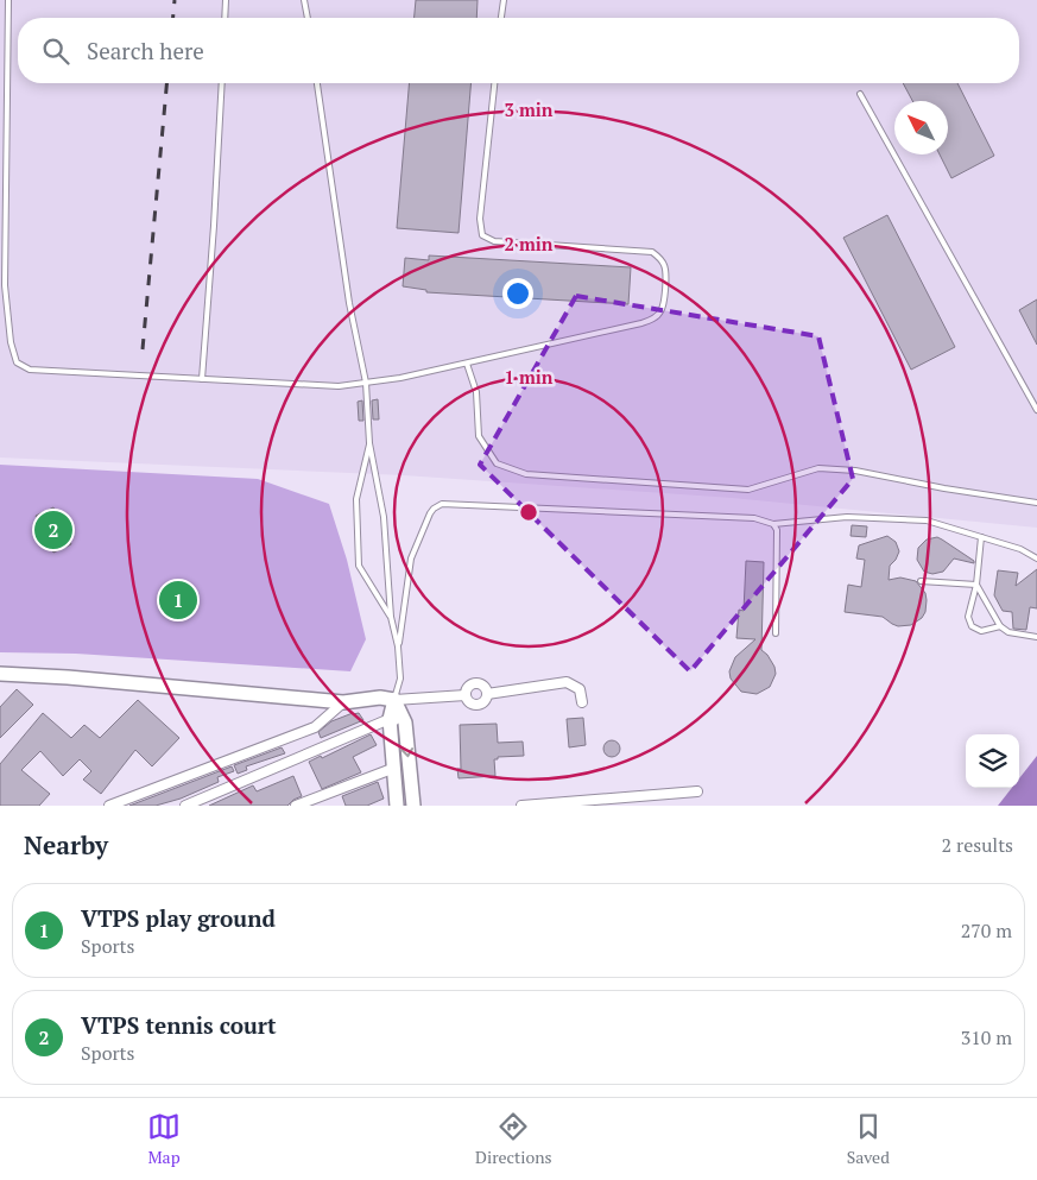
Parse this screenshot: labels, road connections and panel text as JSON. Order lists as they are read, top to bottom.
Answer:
{
  "north": "top left",
  "page": {
    "search": "Search here",
    "pins": ["2", "1"],
    "heading": ["Nearby", "2 results"],
    "list": [
      {
        "mark": "1",
        "name": "VTPS play ground",
        "note": "Sports",
        "value": "270 m"
      },
      {
        "mark": "2",
        "name": "VTPS tennis court",
        "note": "Sports",
        "value": "310 m"
      }
    ],
    "nav": ["Map", "Directions", "Saved"]
  },
  "rings": ["3 min", "2 min", "1 min"]
}
